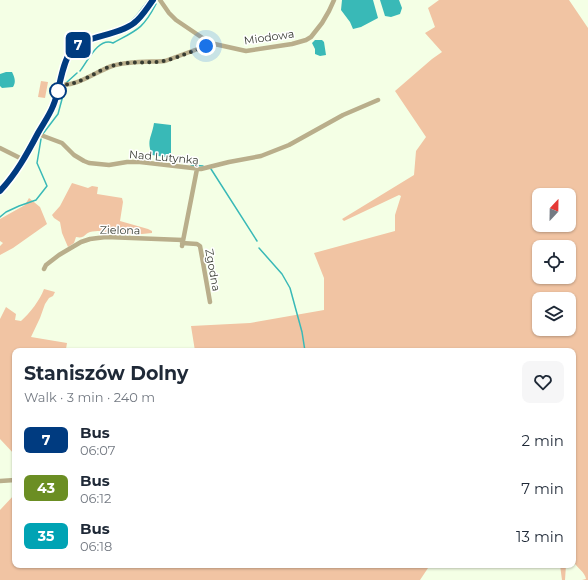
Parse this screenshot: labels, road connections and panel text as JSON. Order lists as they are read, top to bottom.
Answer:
{
  "streets": {
    "street": [
      "Miodowa",
      "Nad Lutynką",
      "Zielona",
      "Zgodna"
    ]
  },
  "crossings": [
    ["Zielona", "Zgodna"]
  ],
  "lines": ["bus line 7"],
  "north": "top",
  "page": {
    "on_map": "7",
    "heading": ["Staniszów Dolny", "Walk · 3 min · 240 m"],
    "list": [
      {
        "mark": "7",
        "name": "Bus",
        "note": "06:07",
        "value": "2 min"
      },
      {
        "mark": "43",
        "name": "Bus",
        "note": "06:12",
        "value": "7 min"
      },
      {
        "mark": "35",
        "name": "Bus",
        "note": "06:18",
        "value": "13 min"
      }
    ]
  }
}
